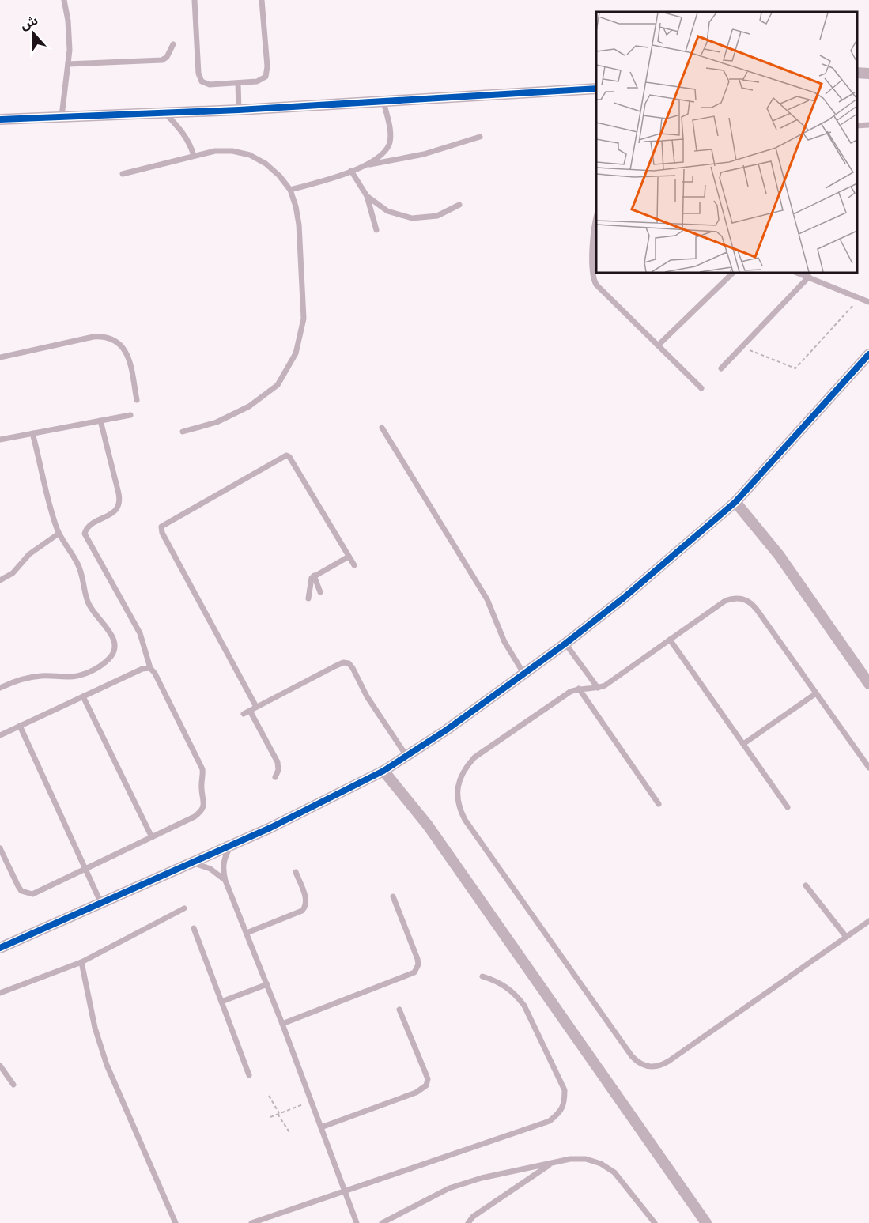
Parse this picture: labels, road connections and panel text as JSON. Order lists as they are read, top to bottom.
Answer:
{
  "north": "top"
}
